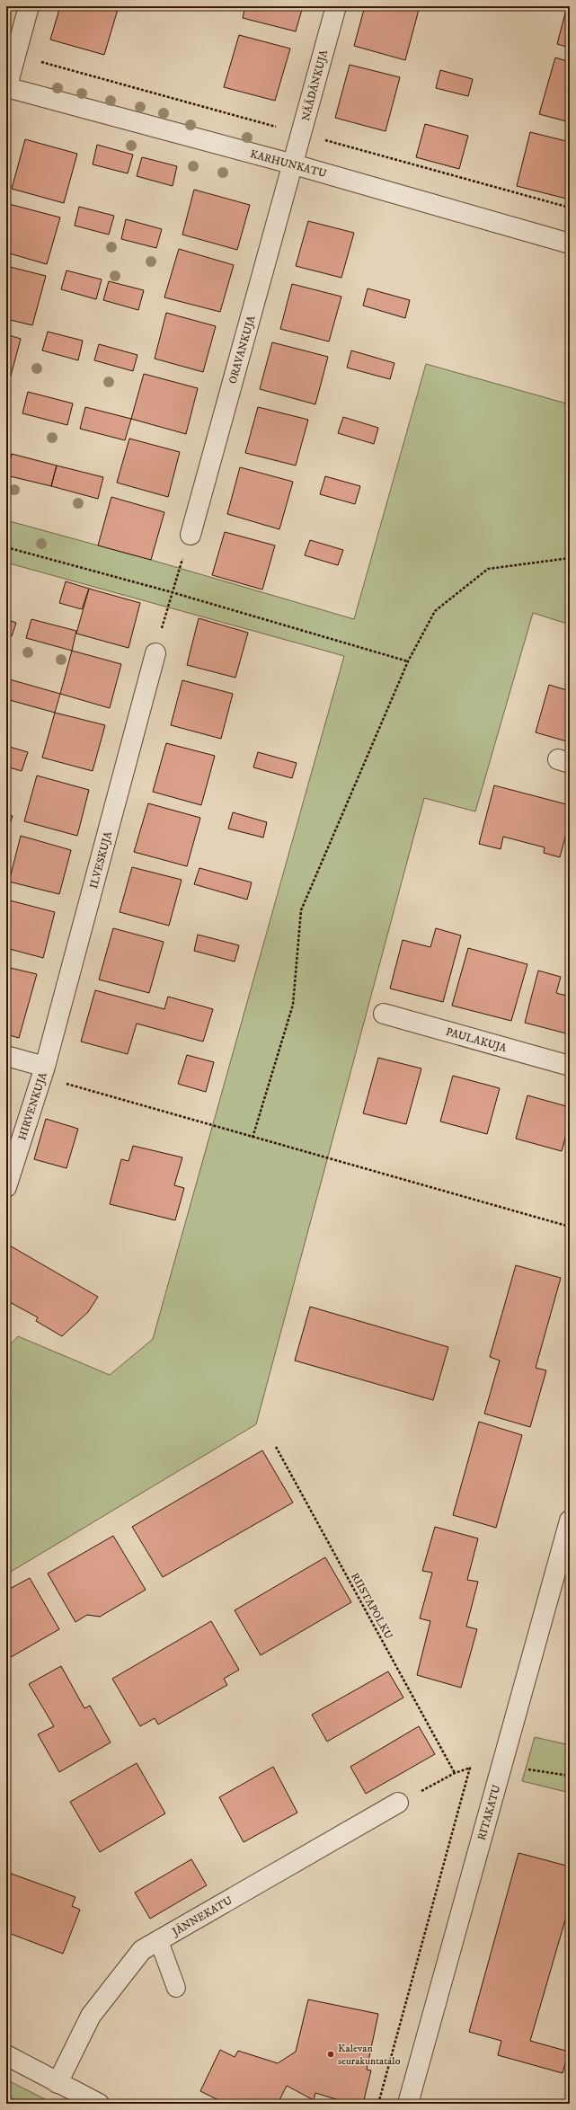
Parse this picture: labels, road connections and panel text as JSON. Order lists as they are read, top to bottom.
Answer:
{
  "streets": {
    "street": [
      "NÄÄDÄNKUJA",
      "KARHUNKATU",
      "ORAVANKUJA",
      "ILVESKUJA",
      "PAULAKUJA",
      "HIRVENKUJA",
      "RITAKATU",
      "JÄNNEKATU"
    ],
    "path": ["RIISTAPOLKU"]
  },
  "crossings": [
    ["NÄÄDÄNKUJA", "KARHUNKATU"],
    ["NÄÄDÄNKUJA", "ORAVANKUJA"],
    ["KARHUNKATU", "ORAVANKUJA"],
    ["ILVESKUJA", "HIRVENKUJA"]
  ],
  "places": ["Kalevan seurakuntatalo"]
}
